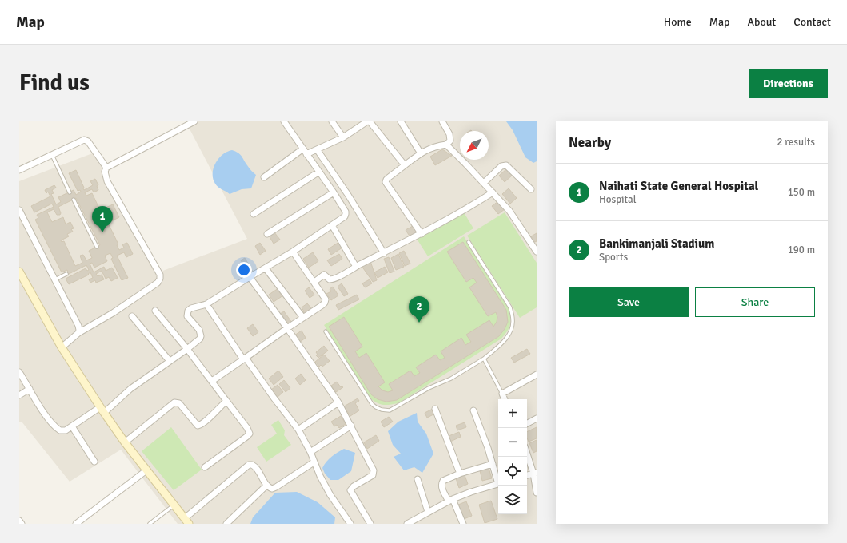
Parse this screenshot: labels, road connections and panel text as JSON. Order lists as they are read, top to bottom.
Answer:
{
  "north": "bottom left",
  "page": {
    "header": "Map",
    "nav": [
      "Home",
      "Map",
      "About",
      "Contact"
    ],
    "buttons": [
      "Directions",
      ["Save", "Share"]
    ],
    "title": "Find us",
    "heading": ["Nearby", "2 results"],
    "list": [
      {
        "mark": "1",
        "name": "Naihati State General Hospital",
        "note": "Hospital",
        "value": "150 m"
      },
      {
        "mark": "2",
        "name": "Bankimanjali Stadium",
        "note": "Sports",
        "value": "190 m"
      }
    ],
    "pins": ["1", "2"],
    "map_buttons": ["+", "−"]
  }
}
